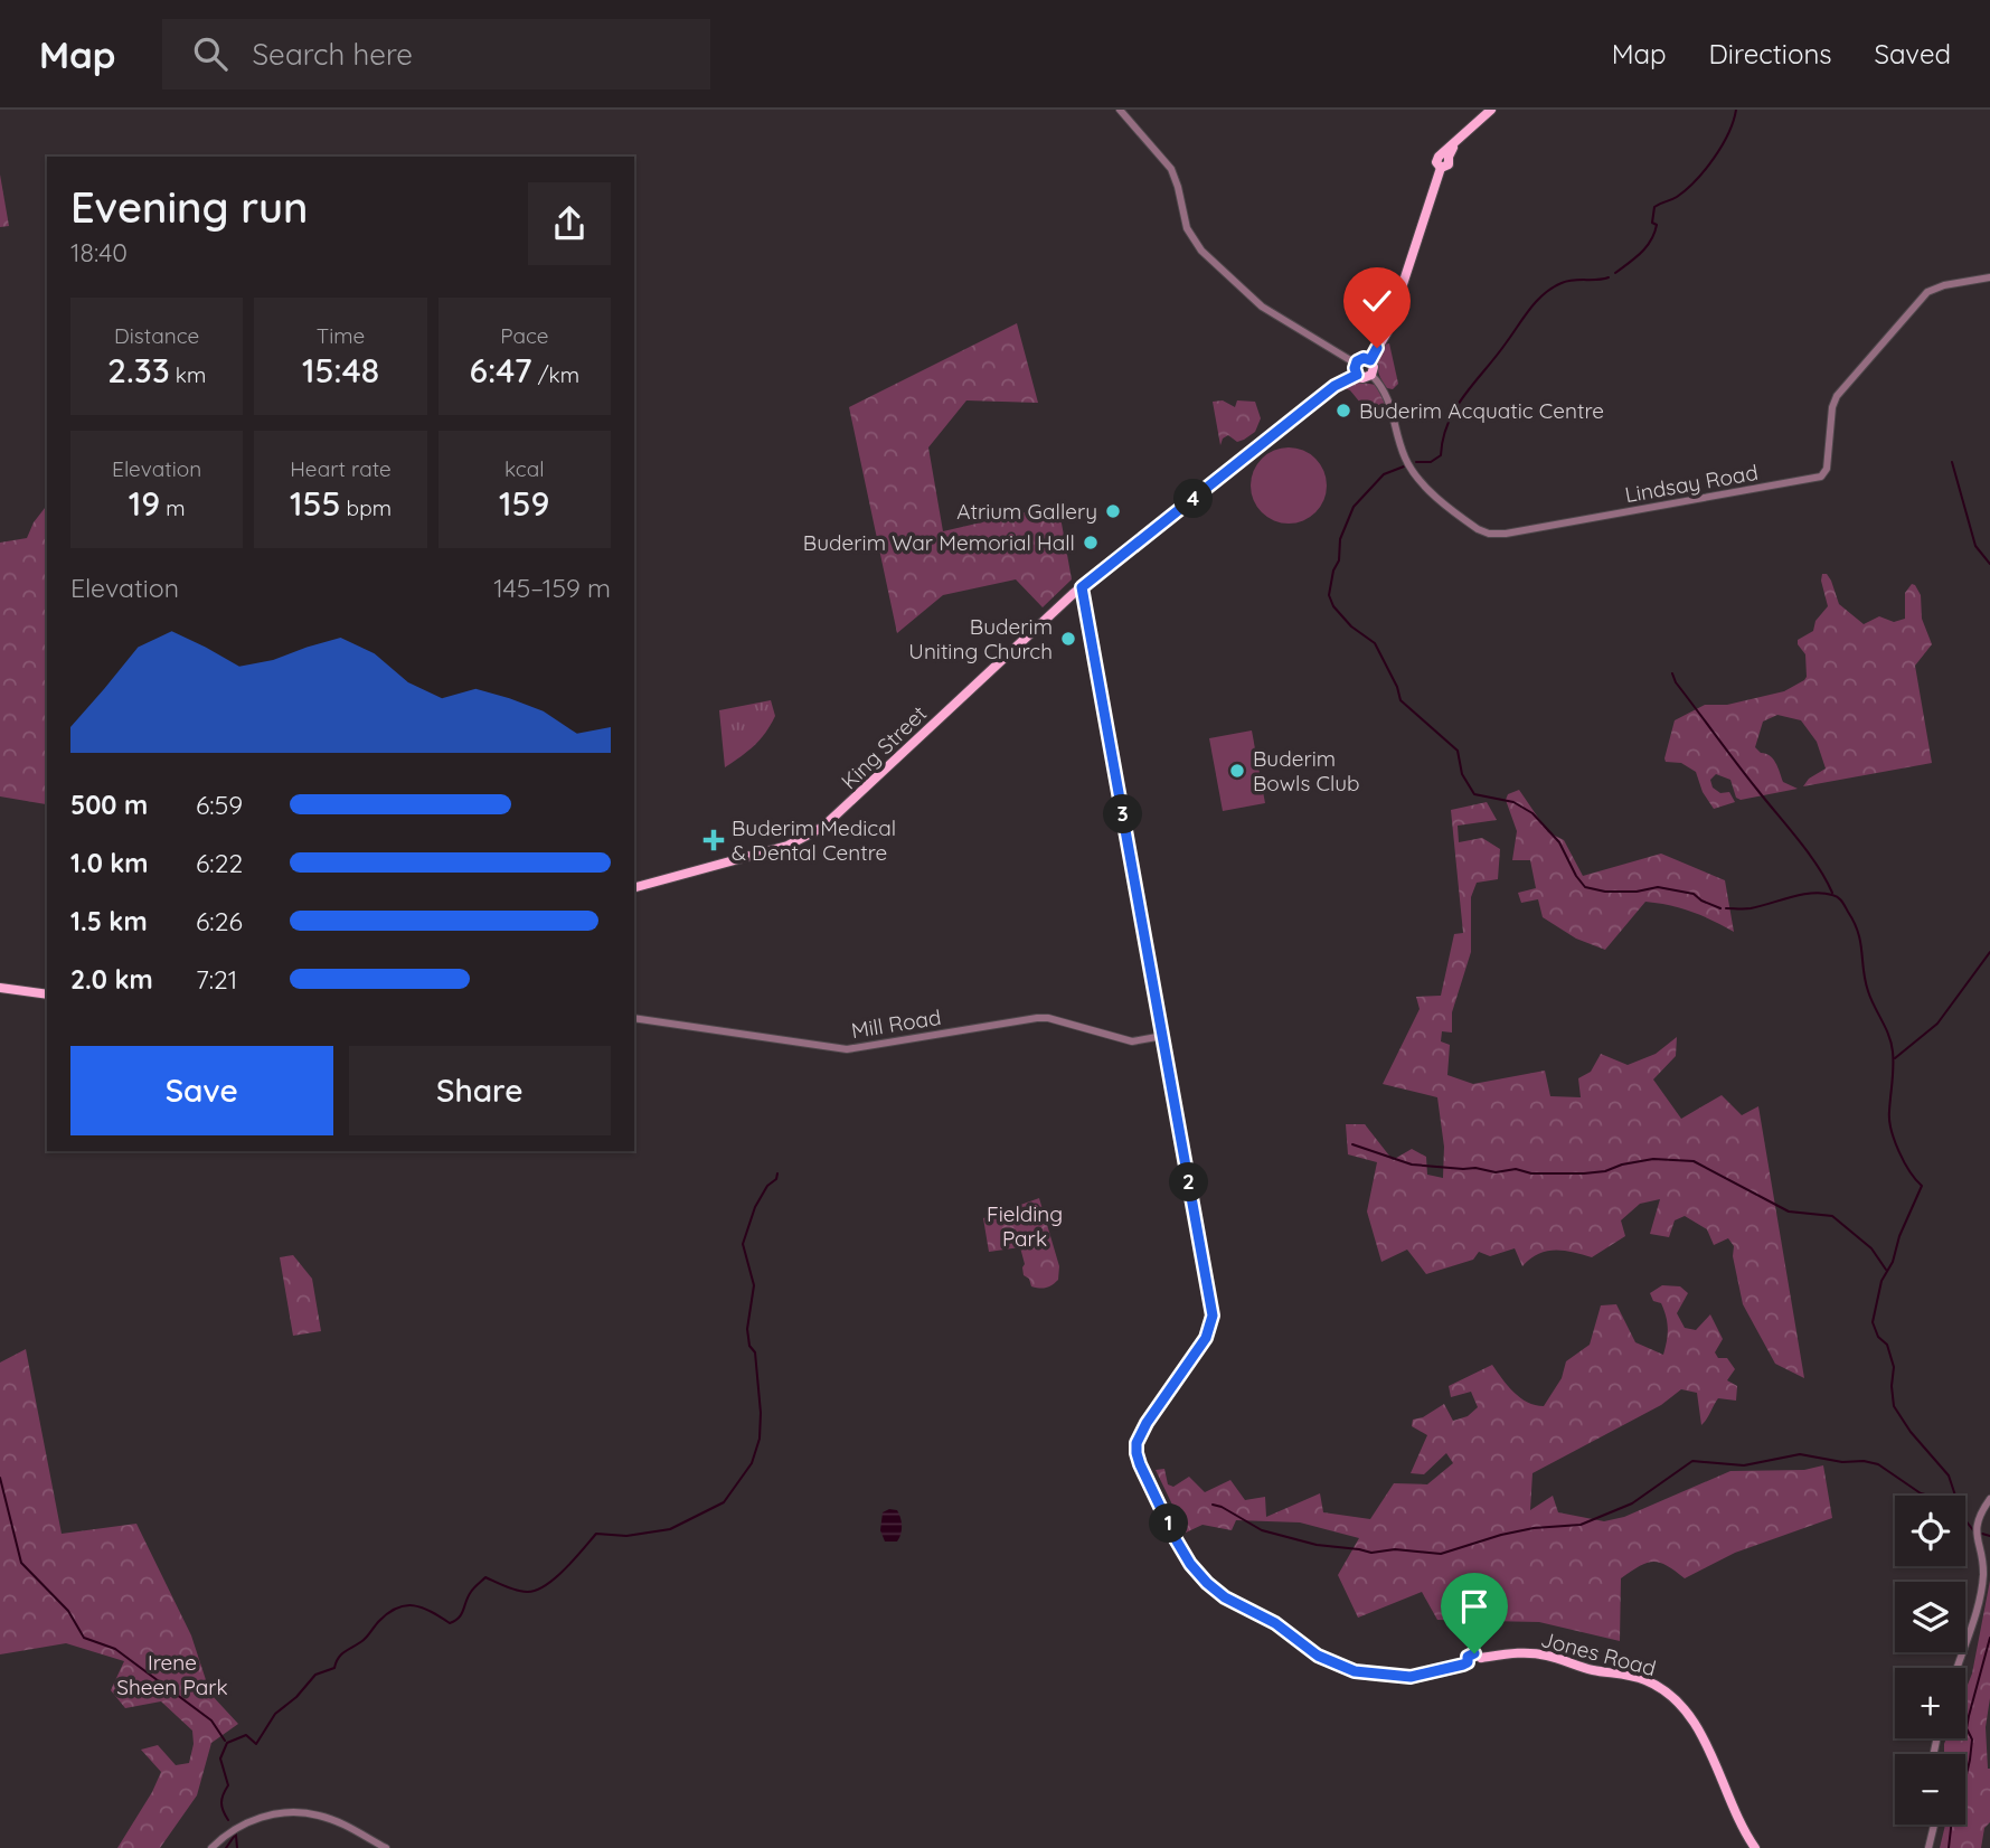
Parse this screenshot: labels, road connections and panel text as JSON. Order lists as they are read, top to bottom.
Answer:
{
  "streets": {
    "main road": ["King Street", "Jones Road"],
    "street": ["Lindsay Road", "Mill Road"]
  },
  "crossings": [
    ["Lindsay Road", "King Street"],
    ["Mill Road", "Jones Road"]
  ],
  "parks": ["Fielding Park", "Irene Sheen Park"],
  "places": {
    "other": [
      "Buderim Acquatic Centre",
      "Atrium Gallery",
      "Buderim War Memorial Hall",
      "Buderim Uniting Church",
      "Buderim Bowls Club"
    ],
    "health": ["Buderim Medical & Dental Centre"]
  },
  "page": {
    "header": "Map",
    "search": "Search here",
    "nav": ["Map", "Directions", "Saved"],
    "heading": ["Evening run", "18:40"],
    "stats": [
      ["Distance", "2.33 km"],
      ["Time", "15:48"],
      ["Pace", "6:47 /km"],
      ["Elevation", "19 m"],
      ["Heart rate", "155 bpm"],
      ["kcal", "159"]
    ],
    "pins": [
      "4",
      "3",
      "2",
      "1"
    ],
    "chart": ["Elevation", "145–159 m"],
    "list": [
      {
        "name": "500 m",
        "note": "6:59"
      },
      {
        "name": "1.0 km",
        "note": "6:22"
      },
      {
        "name": "1.5 km",
        "note": "6:26"
      },
      {
        "name": "2.0 km",
        "note": "7:21"
      }
    ],
    "buttons": ["Save", "Share"],
    "map_buttons": ["+", "−"]
  }
}
